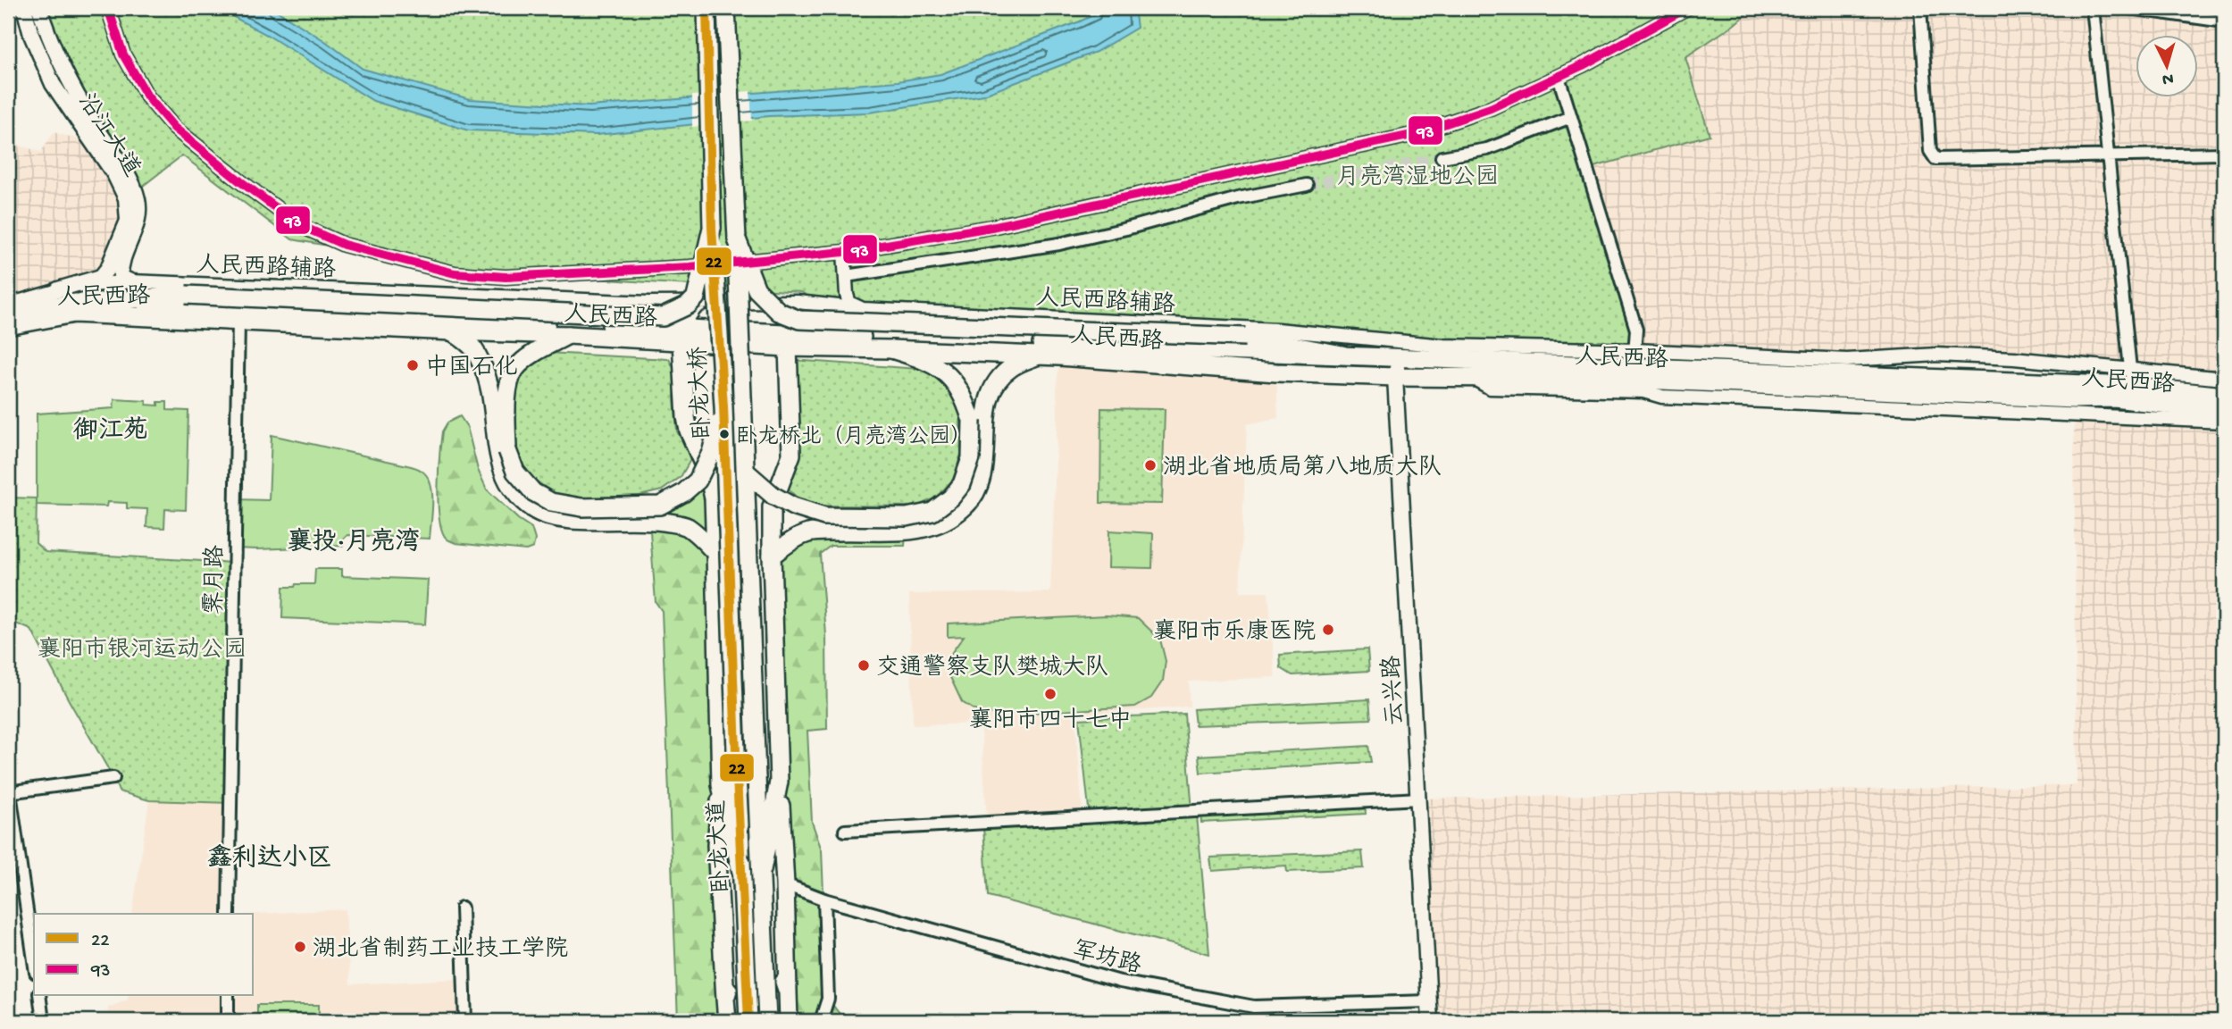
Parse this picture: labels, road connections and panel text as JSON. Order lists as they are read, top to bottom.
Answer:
{
  "streets": {
    "main road": [
      "沿江大道",
      "人民西路",
      "卧龙大桥",
      "云兴路",
      "卧龙大道"
    ],
    "street": ["人民西路辅路", "霁月路", "军坊路"]
  },
  "crossings": [
    ["沿江大道", "人民西路辅路"],
    ["人民西路辅路", "人民西路"],
    ["人民西路", "霁月路"],
    ["人民西路", "云兴路"],
    ["卧龙大桥", "卧龙大道"],
    ["云兴路", "军坊路"]
  ],
  "districts": ["御江苑", "襄投·月亮湾", "鑫利达小区"],
  "parks": ["月亮湾湿地公园", "襄阳市银河运动公园"],
  "places": [
    "中国石化",
    "卧龙桥北（月亮湾公园）",
    "湖北省地质局第八地质大队",
    "襄阳市乐康医院",
    "交通警察支队樊城大队",
    "襄阳市四十七中",
    "湖北省制药工业技工学院"
  ],
  "lines": ["transit line 22", "transit line 93"],
  "legend": ["22", "93"],
  "north": "bottom"
}
